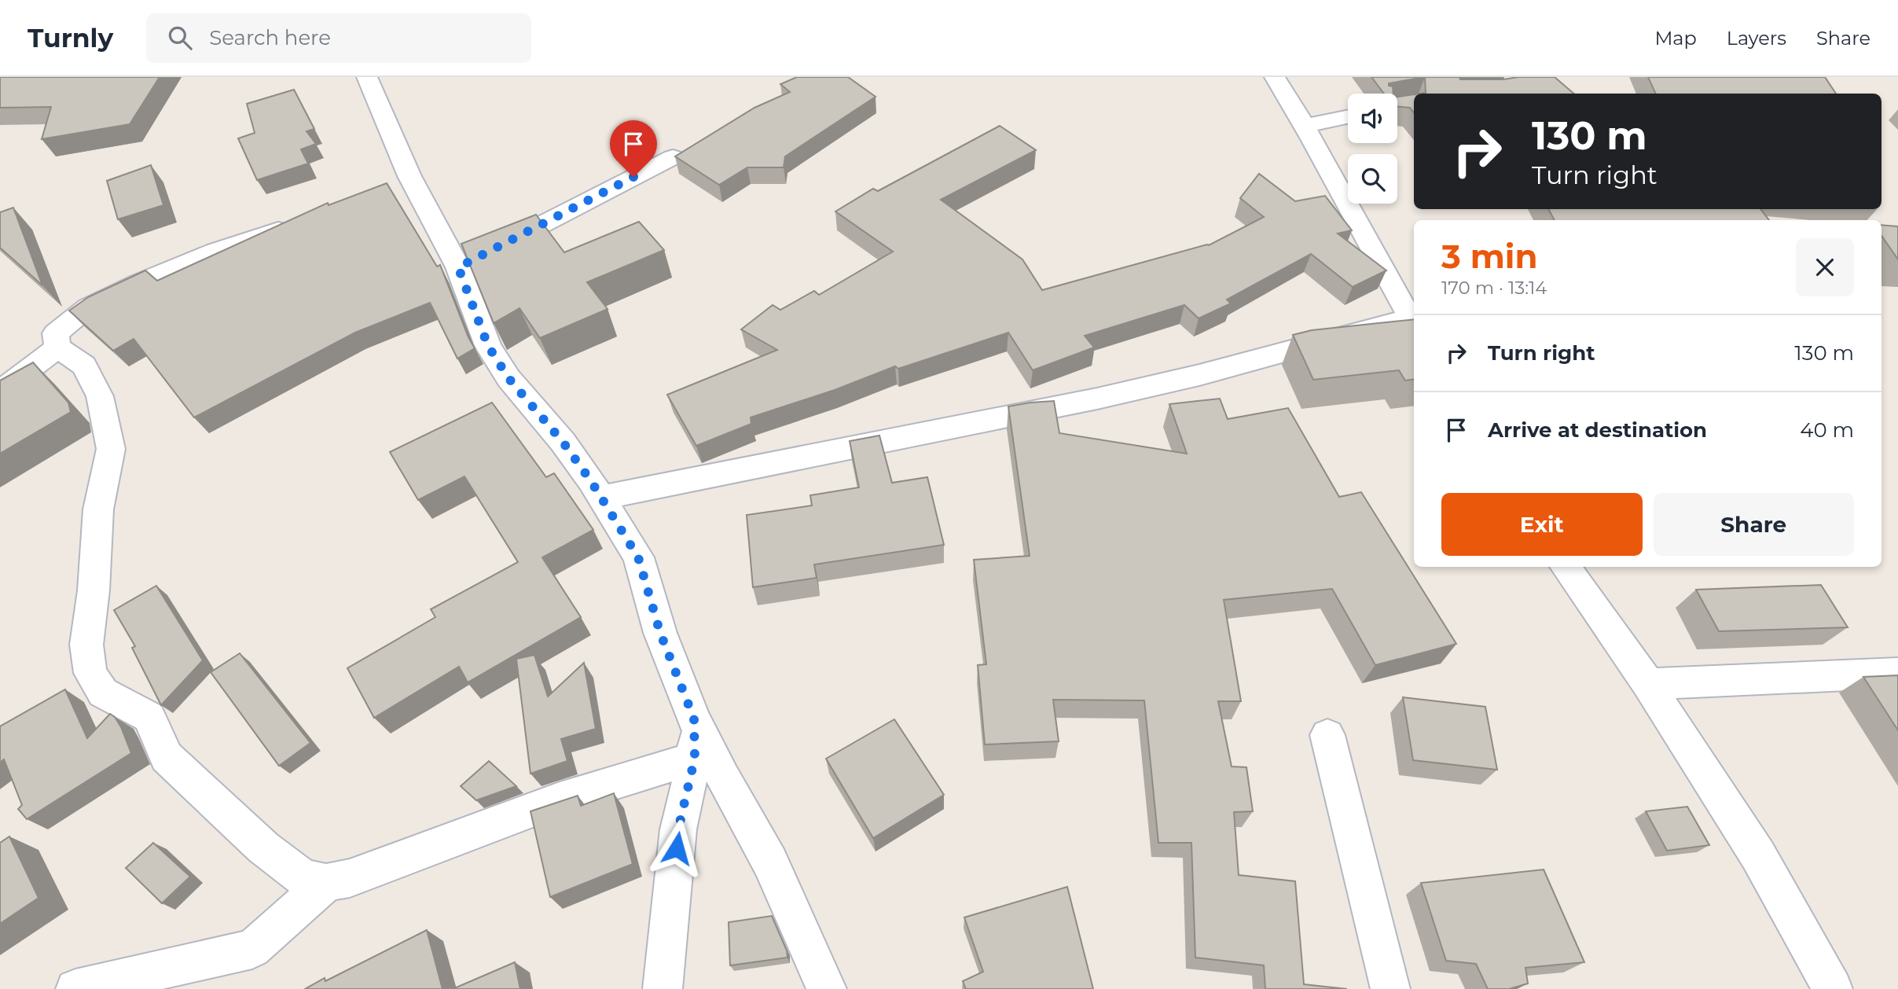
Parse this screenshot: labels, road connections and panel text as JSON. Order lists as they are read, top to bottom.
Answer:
{
  "page": {
    "header": "Turnly",
    "search": "Search here",
    "nav": ["Map", "Layers", "Share"],
    "turn": ["130 m", "Turn right"],
    "heading": ["3 min", "170 m · 13:14"],
    "list": [
      {
        "name": "Turn right",
        "value": "130 m"
      },
      {
        "name": "Arrive at destination",
        "value": "40 m"
      }
    ],
    "buttons": ["Exit", "Share"]
  }
}
